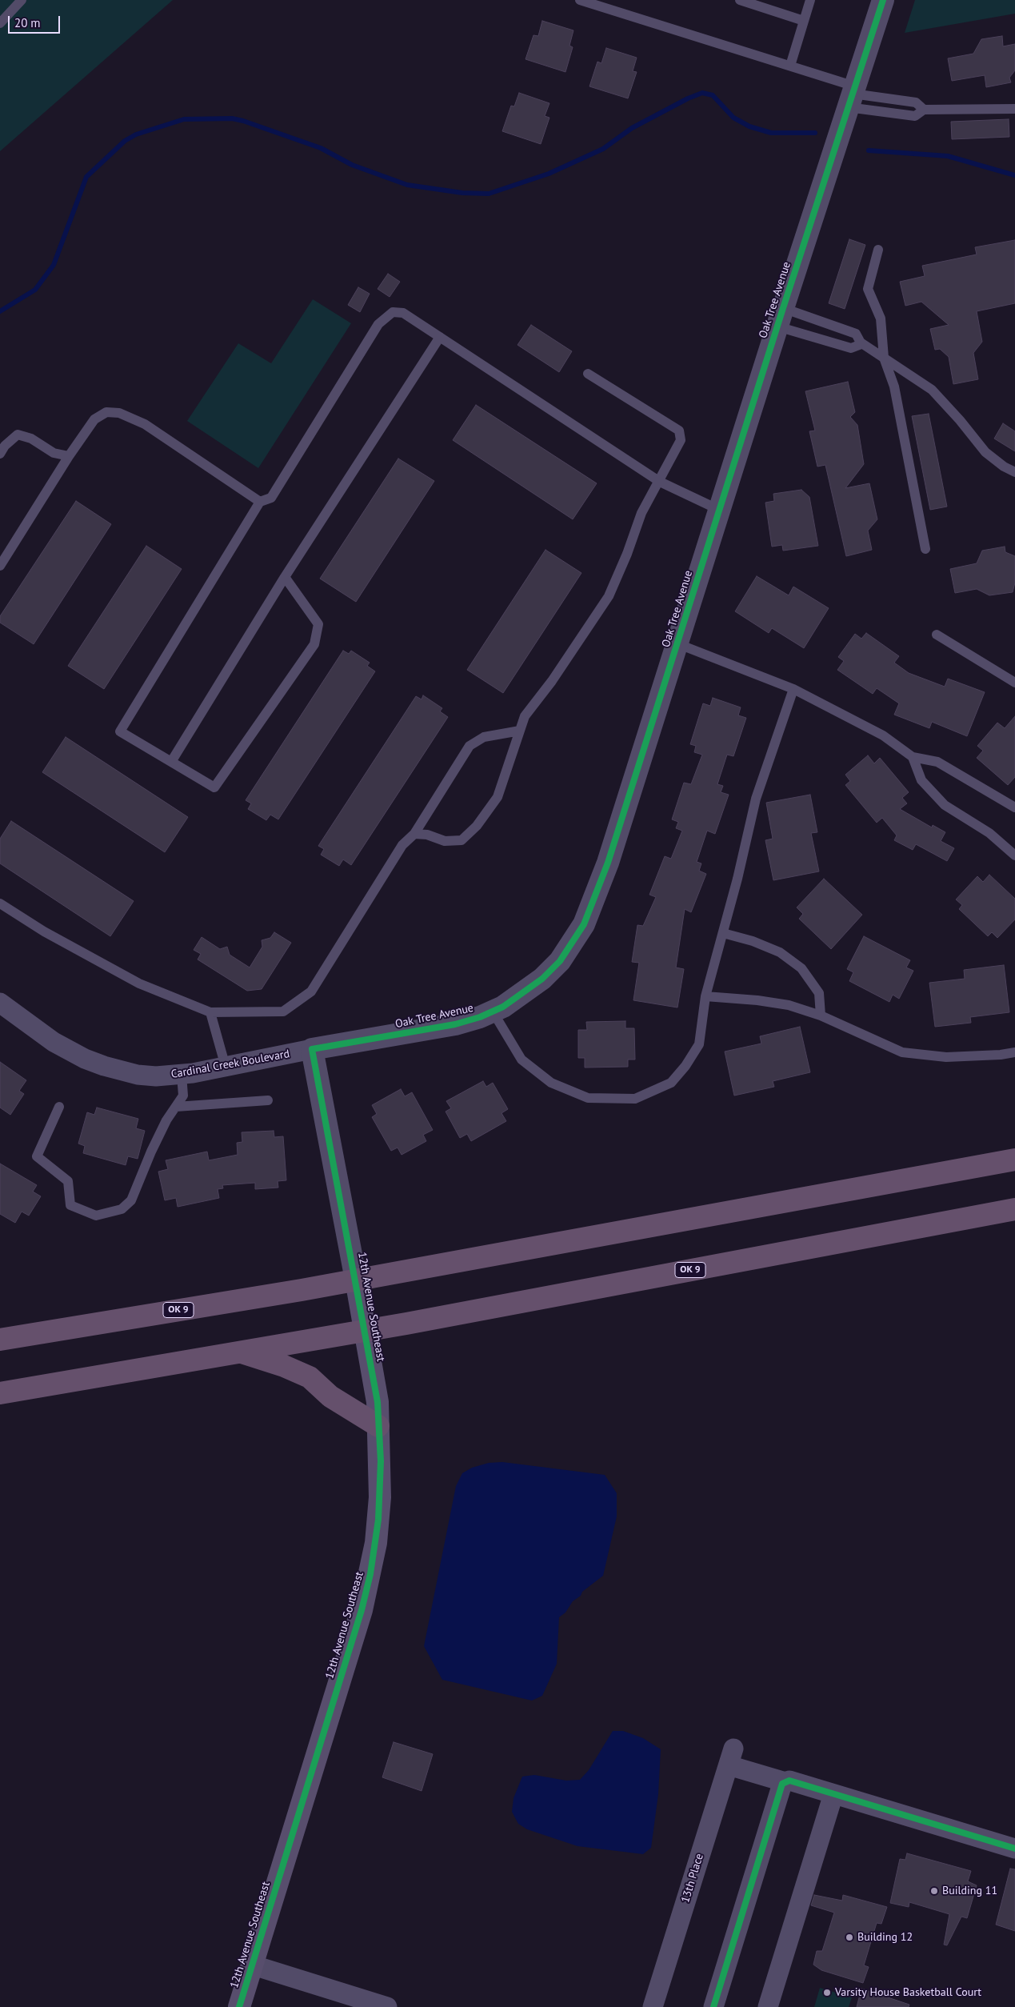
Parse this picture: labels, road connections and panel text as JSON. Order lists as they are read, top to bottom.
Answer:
{
  "streets": {
    "highway": ["OK 9"],
    "main road": ["12th Avenue Southeast"],
    "street": ["Oak Tree Avenue", "Cardinal Creek Boulevard", "13th Place"]
  },
  "crossings": [
    ["Oak Tree Avenue", "Cardinal Creek Boulevard"],
    ["Oak Tree Avenue", "12th Avenue Southeast"],
    ["Cardinal Creek Boulevard", "12th Avenue Southeast"],
    ["OK 9", "12th Avenue Southeast"]
  ],
  "places": ["Building 11", "Building 12", "Varsity House Basketball Court"],
  "scale_bar": "20 m"
}
